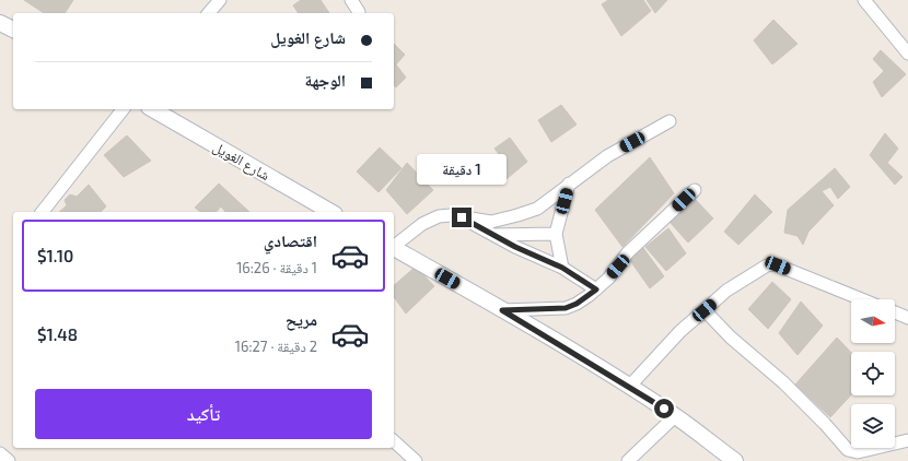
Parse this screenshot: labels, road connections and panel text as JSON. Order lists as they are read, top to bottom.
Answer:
{
  "streets": {
    "street": ["شارع الغويل"]
  },
  "north": "right",
  "page": {
    "banner": ["شارع الغويل", "الوجهة"],
    "bubble": "1 دقيقة",
    "list": [
      {
        "name": "اقتصادي",
        "note": "1 دقيقة · 16:26",
        "value": "$1.10"
      },
      {
        "name": "مريح",
        "note": "2 دقيقة · 16:27",
        "value": "$1.48"
      }
    ],
    "buttons": "تأكيد"
  }
}
